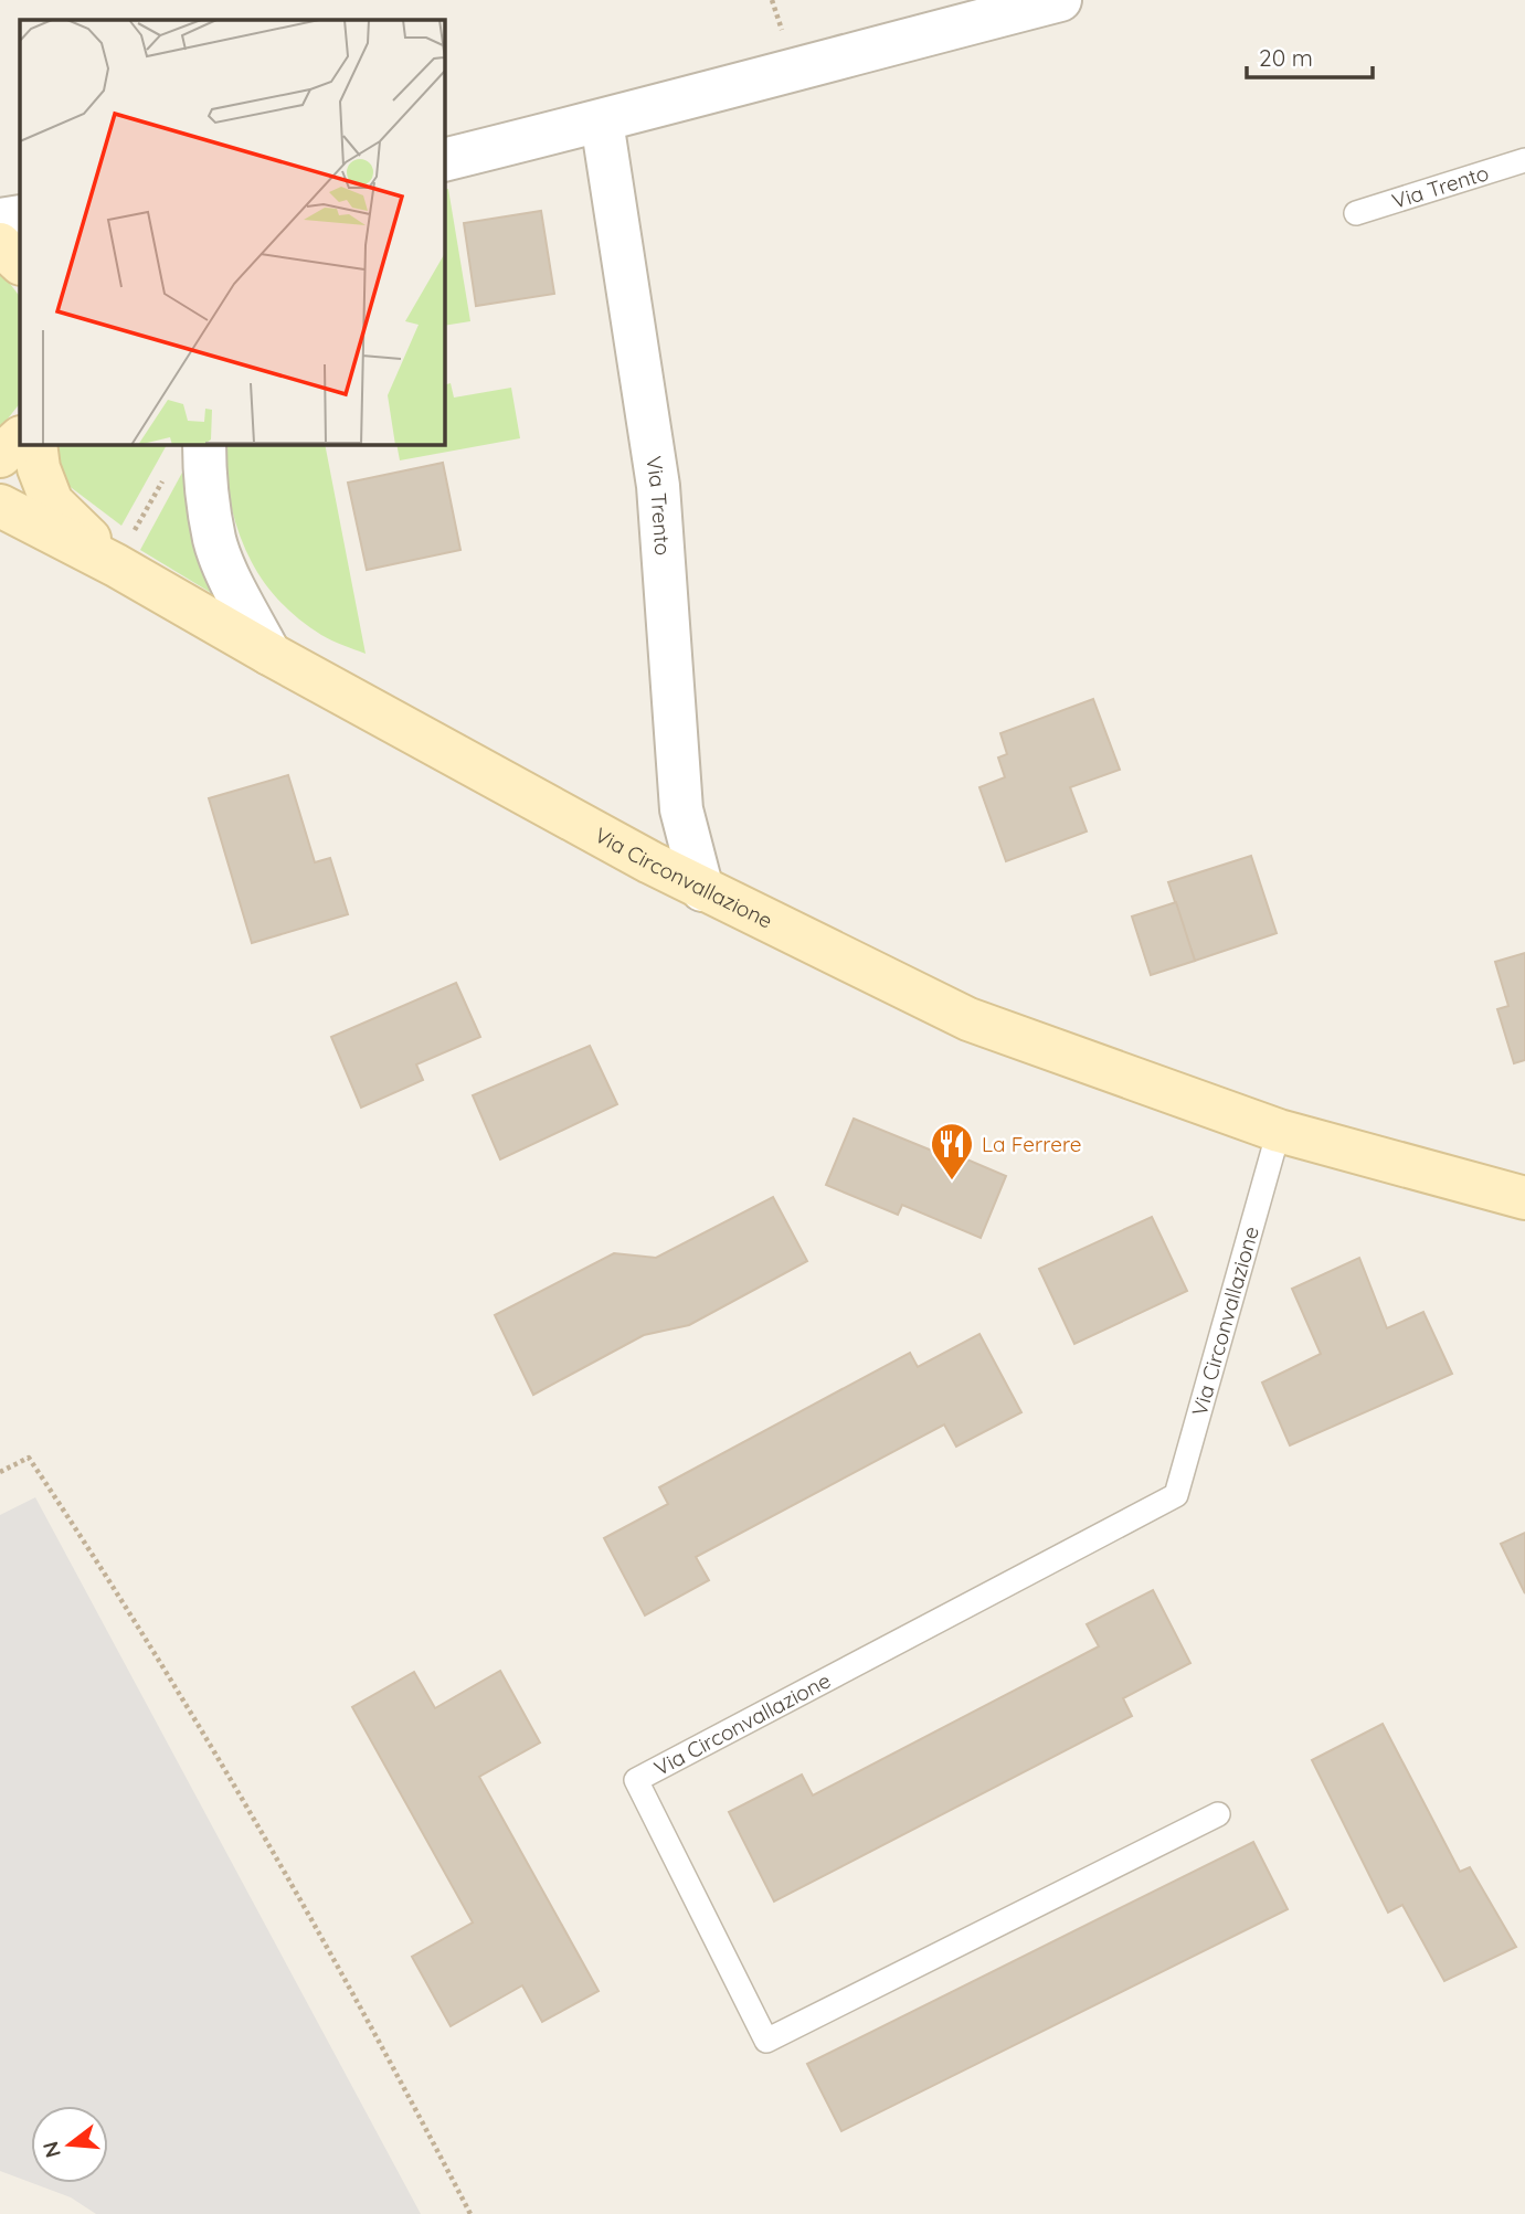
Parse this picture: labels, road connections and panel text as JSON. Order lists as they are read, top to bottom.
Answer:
{
  "streets": {
    "main road": ["Via Circonvallazione"],
    "street": ["Via Trento"]
  },
  "crossings": [
    ["Via Trento", "Via Circonvallazione"]
  ],
  "places": {
    "restaurant": ["La Ferrere"]
  },
  "scale_bar": "20 m",
  "north": "left"
}
